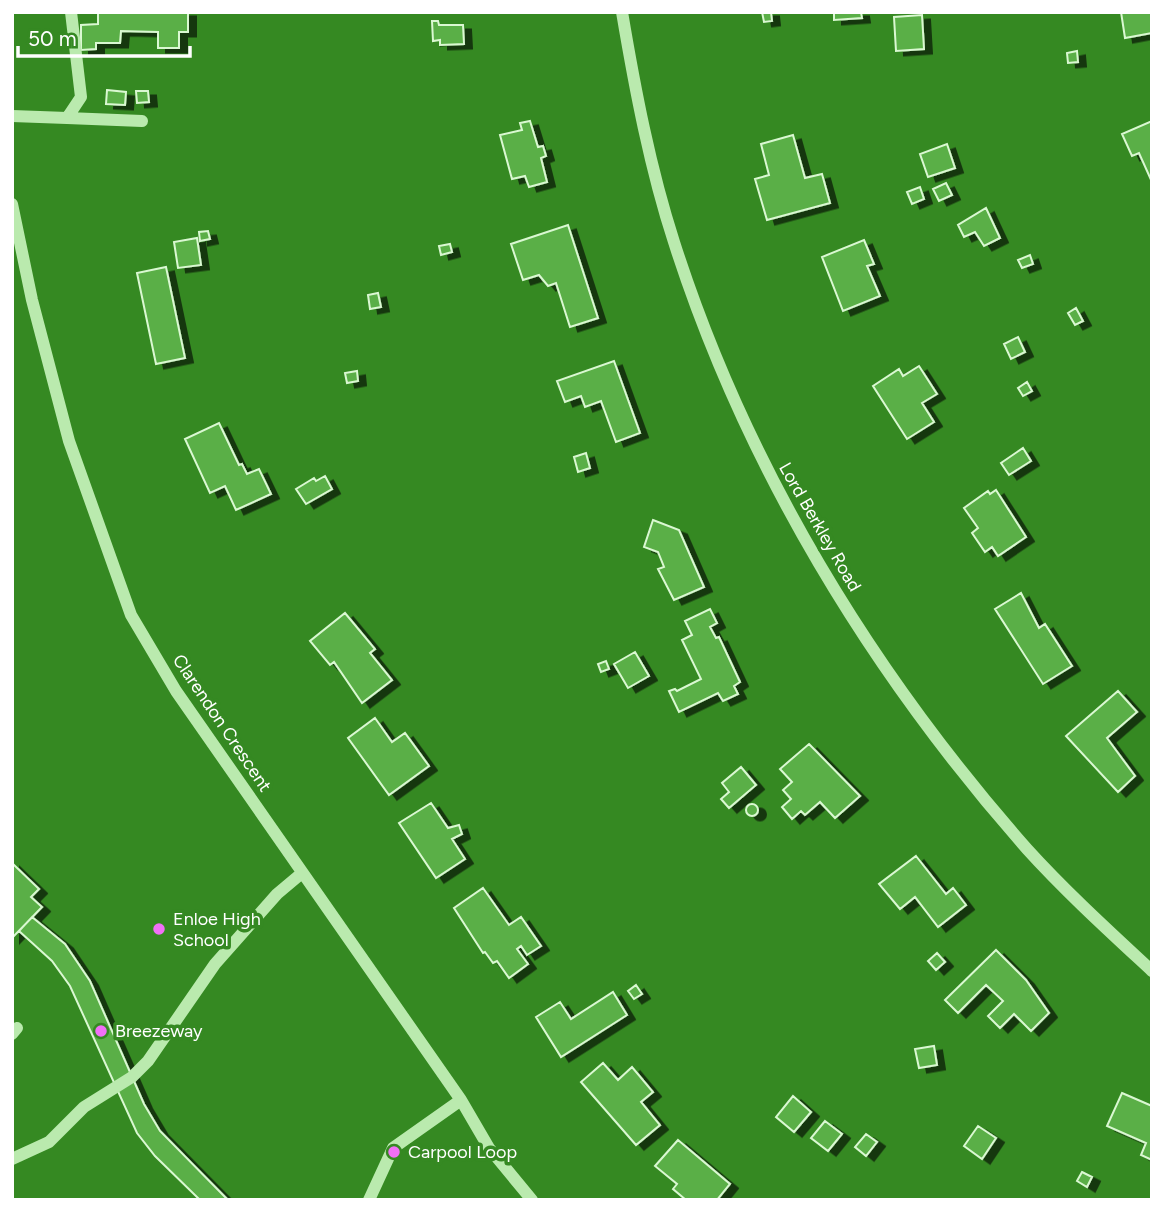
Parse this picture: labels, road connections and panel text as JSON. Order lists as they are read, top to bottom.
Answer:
{
  "streets": {
    "street": ["Lord Berkley Road", "Clarendon Crescent"]
  },
  "places": ["Enloe High School", "Breezeway", "Carpool Loop"],
  "scale_bar": "50 m"
}
